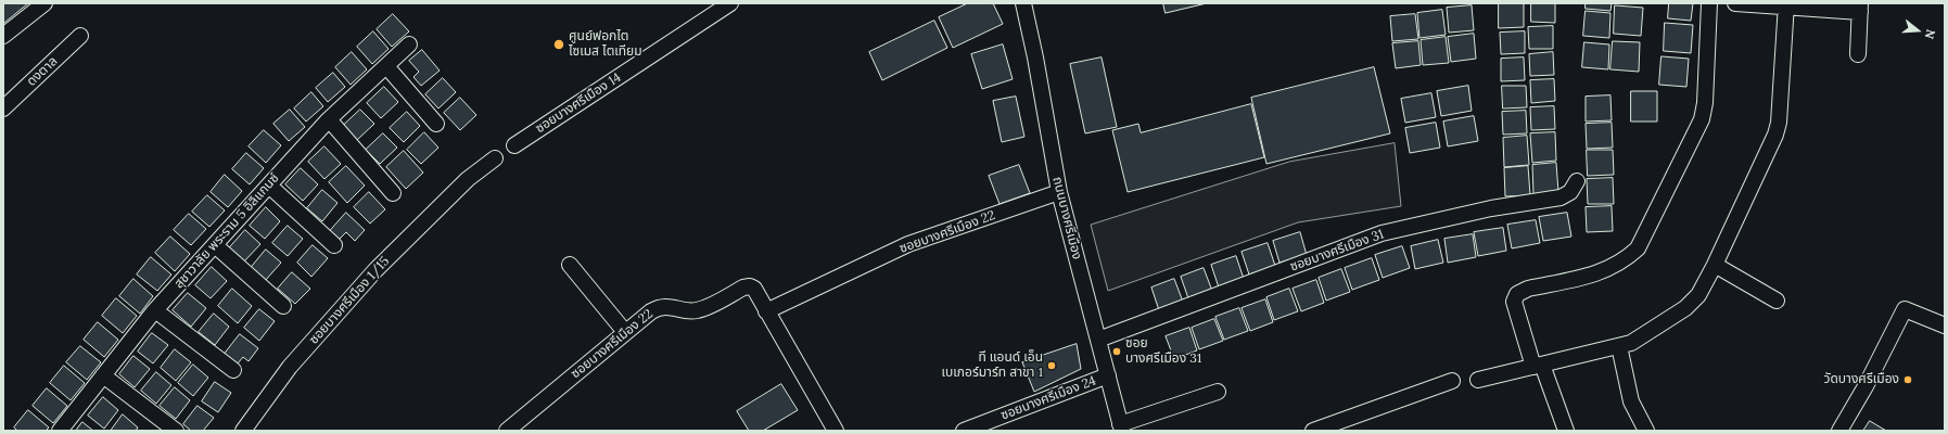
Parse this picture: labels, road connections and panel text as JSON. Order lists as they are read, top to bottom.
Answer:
{
  "streets": {
    "street": [
      "ดงตาล",
      "ซอยบางศรีเมือง 14",
      "ถนนบางศรีเมือง",
      "สุชาวาลัย พระราม 5 อิลิแกนซ์",
      "ซอยบางศรีเมือง 22",
      "ซอยบางศรีเมือง 31",
      "ซอยบางศรีเมือง 1/15",
      "ซอยบางศรีเมือง 24"
    ]
  },
  "crossings": [
    ["ถนนบางศรีเมือง", "ซอยบางศรีเมือง 22"],
    ["ถนนบางศรีเมือง", "ซอยบางศรีเมือง 31"],
    ["ถนนบางศรีเมือง", "ซอยบางศรีเมือง 24"]
  ],
  "places": [
    "ศูนย์ฟอกไต ไซเมส ไตเทียม",
    "ซอย บางศรีเมือง 31",
    "ที แอนด์ เอ็น เบเกอร์มาร์ท สาขา 1",
    "วัดบางศรีเมือง"
  ],
  "north": "right"
}
